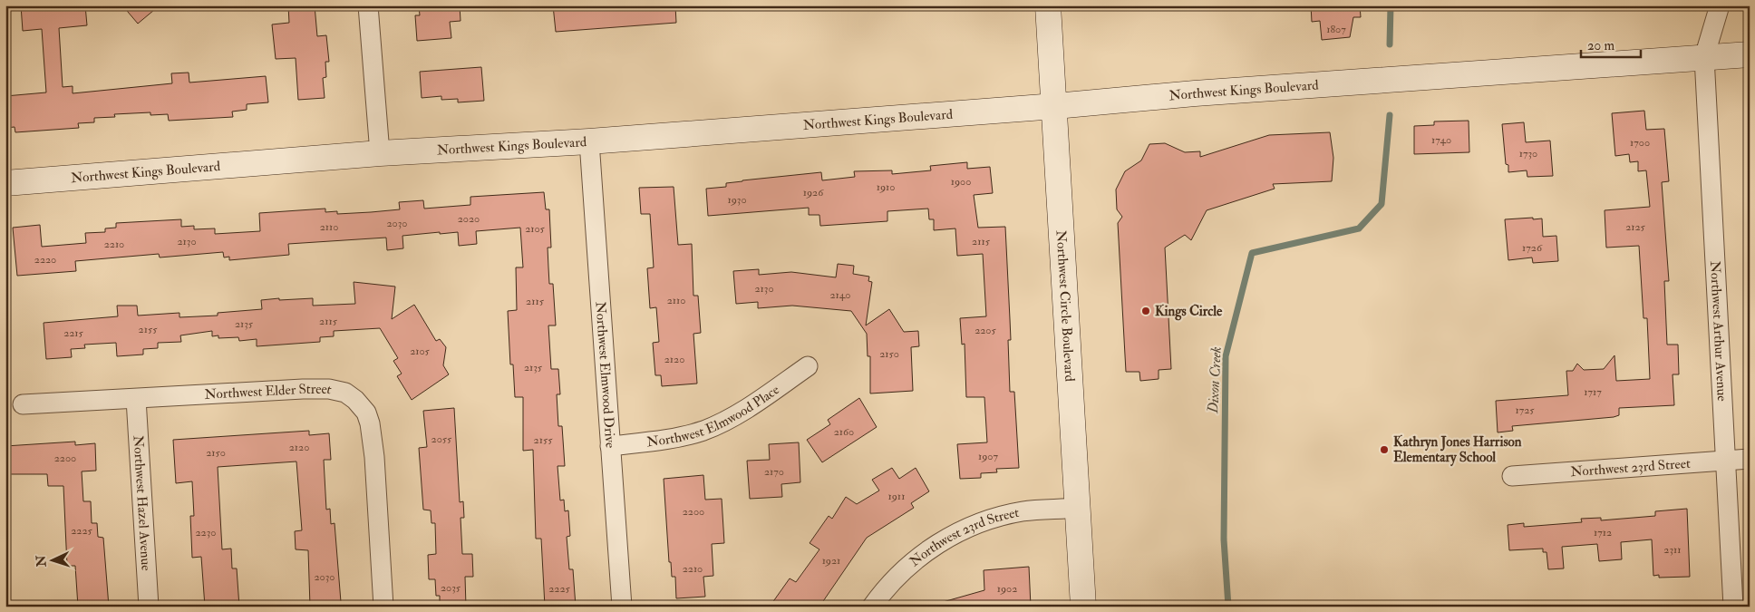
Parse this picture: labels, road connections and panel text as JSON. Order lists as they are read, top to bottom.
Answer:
{
  "streets": {
    "main road": ["Northwest Kings Boulevard", "Northwest Circle Boulevard"],
    "street": [
      "Northwest Arthur Avenue",
      "Northwest Elmwood Drive",
      "Northwest Elder Street",
      "Northwest Elmwood Place",
      "Northwest 23rd Street",
      "Northwest Hazel Avenue"
    ]
  },
  "crossings": [
    ["Northwest Kings Boulevard", "Northwest Circle Boulevard"],
    ["Northwest Kings Boulevard", "Northwest Arthur Avenue"],
    ["Northwest Kings Boulevard", "Northwest Elmwood Drive"],
    ["Northwest Circle Boulevard", "Northwest 23rd Street"],
    ["Northwest Arthur Avenue", "Northwest 23rd Street"],
    ["Northwest Elmwood Drive", "Northwest Elmwood Place"],
    ["Northwest Elder Street", "Northwest Hazel Avenue"]
  ],
  "water": ["Dixon Creek"],
  "places": ["Kings Circle", "Kathryn Jones Harrison Elementary School"],
  "house_numbers": [
    "1807",
    "1740",
    "1700",
    "1730",
    "1900",
    "1910",
    "1926",
    "1930",
    "2020",
    "2030",
    "2110",
    "2125",
    "2105",
    "2130",
    "2115",
    "2210",
    "1726",
    "2220",
    "2130",
    "2140",
    "2110",
    "2115",
    "2115",
    "2135",
    "2155",
    "2205",
    "2215",
    "2105",
    "2150",
    "2120",
    "2135",
    "1717",
    "1725",
    "2160",
    "2055",
    "2155",
    "2120",
    "2150",
    "1907",
    "2200",
    "2170",
    "1911",
    "2200",
    "2225",
    "2230",
    "1712",
    "2311",
    "1921",
    "2210",
    "2030",
    "2035",
    "2225",
    "1902"
  ],
  "scale_bar": "20 m",
  "north": "left"
}
